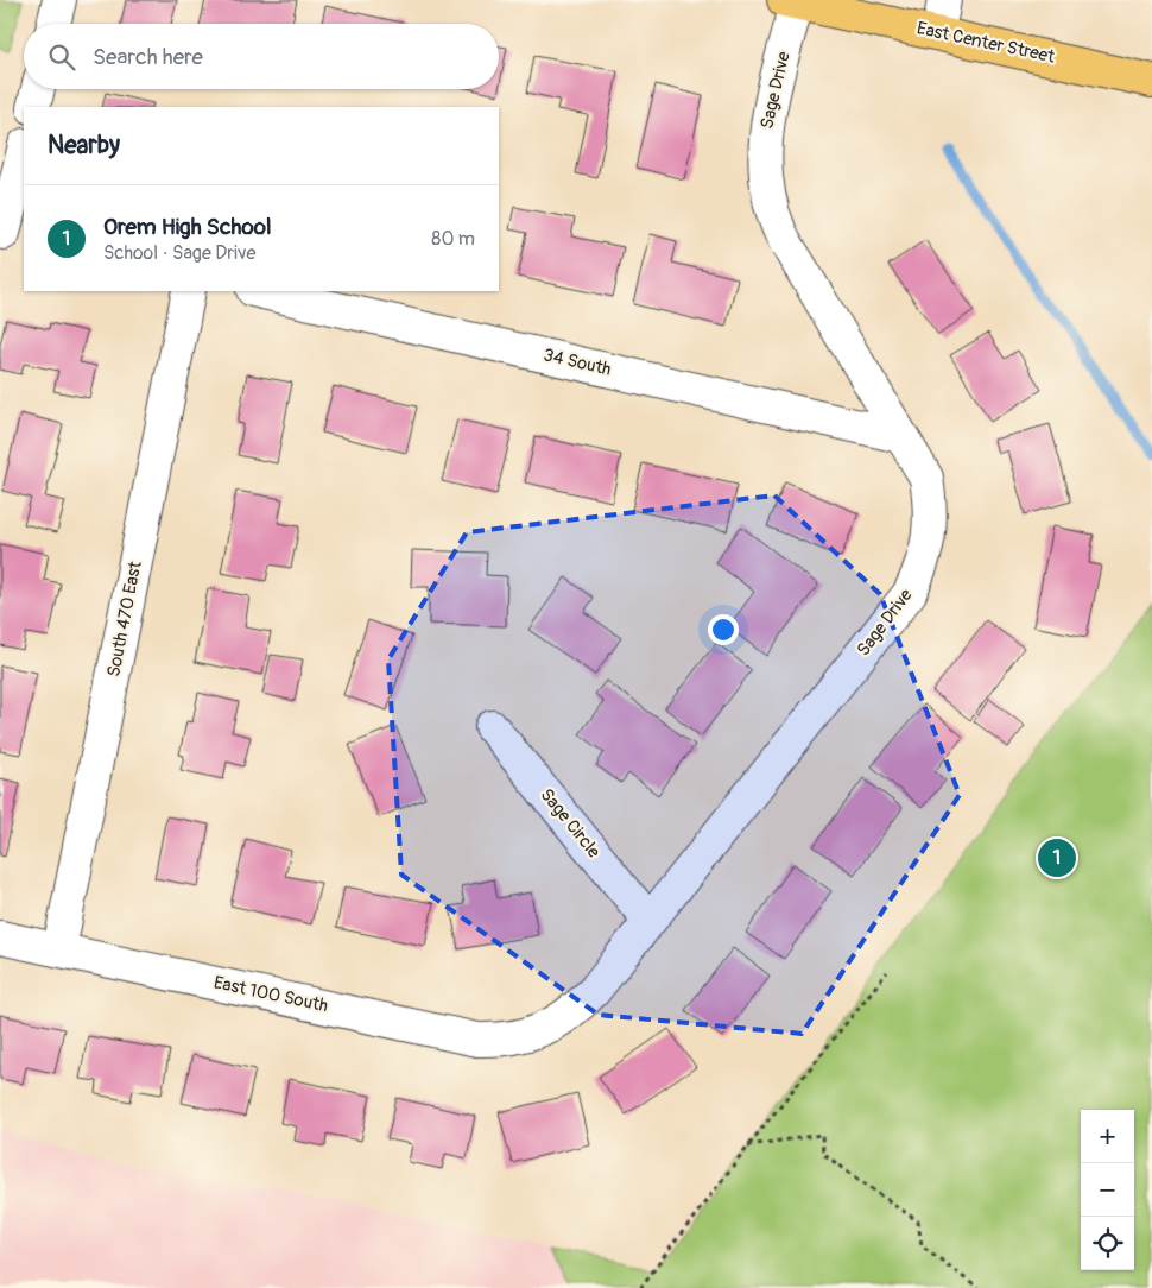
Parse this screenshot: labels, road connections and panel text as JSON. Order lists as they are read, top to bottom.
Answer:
{
  "streets": {
    "main road": ["East Center Street"],
    "street": [
      "Sage Drive",
      "34 South",
      "South 470 East",
      "Sage Circle",
      "East 100 South"
    ]
  },
  "crossings": [
    ["East Center Street", "Sage Drive"],
    ["Sage Drive", "34 South"],
    ["Sage Drive", "Sage Circle"],
    ["Sage Drive", "East 100 South"],
    ["South 470 East", "East 100 South"]
  ],
  "page": {
    "search": "Search here",
    "heading": "Nearby",
    "list": [
      {
        "mark": "1",
        "name": "Orem High School",
        "note": "School · Sage Drive",
        "value": "80 m"
      }
    ],
    "pins": "1",
    "map_buttons": ["+", "−"]
  }
}
